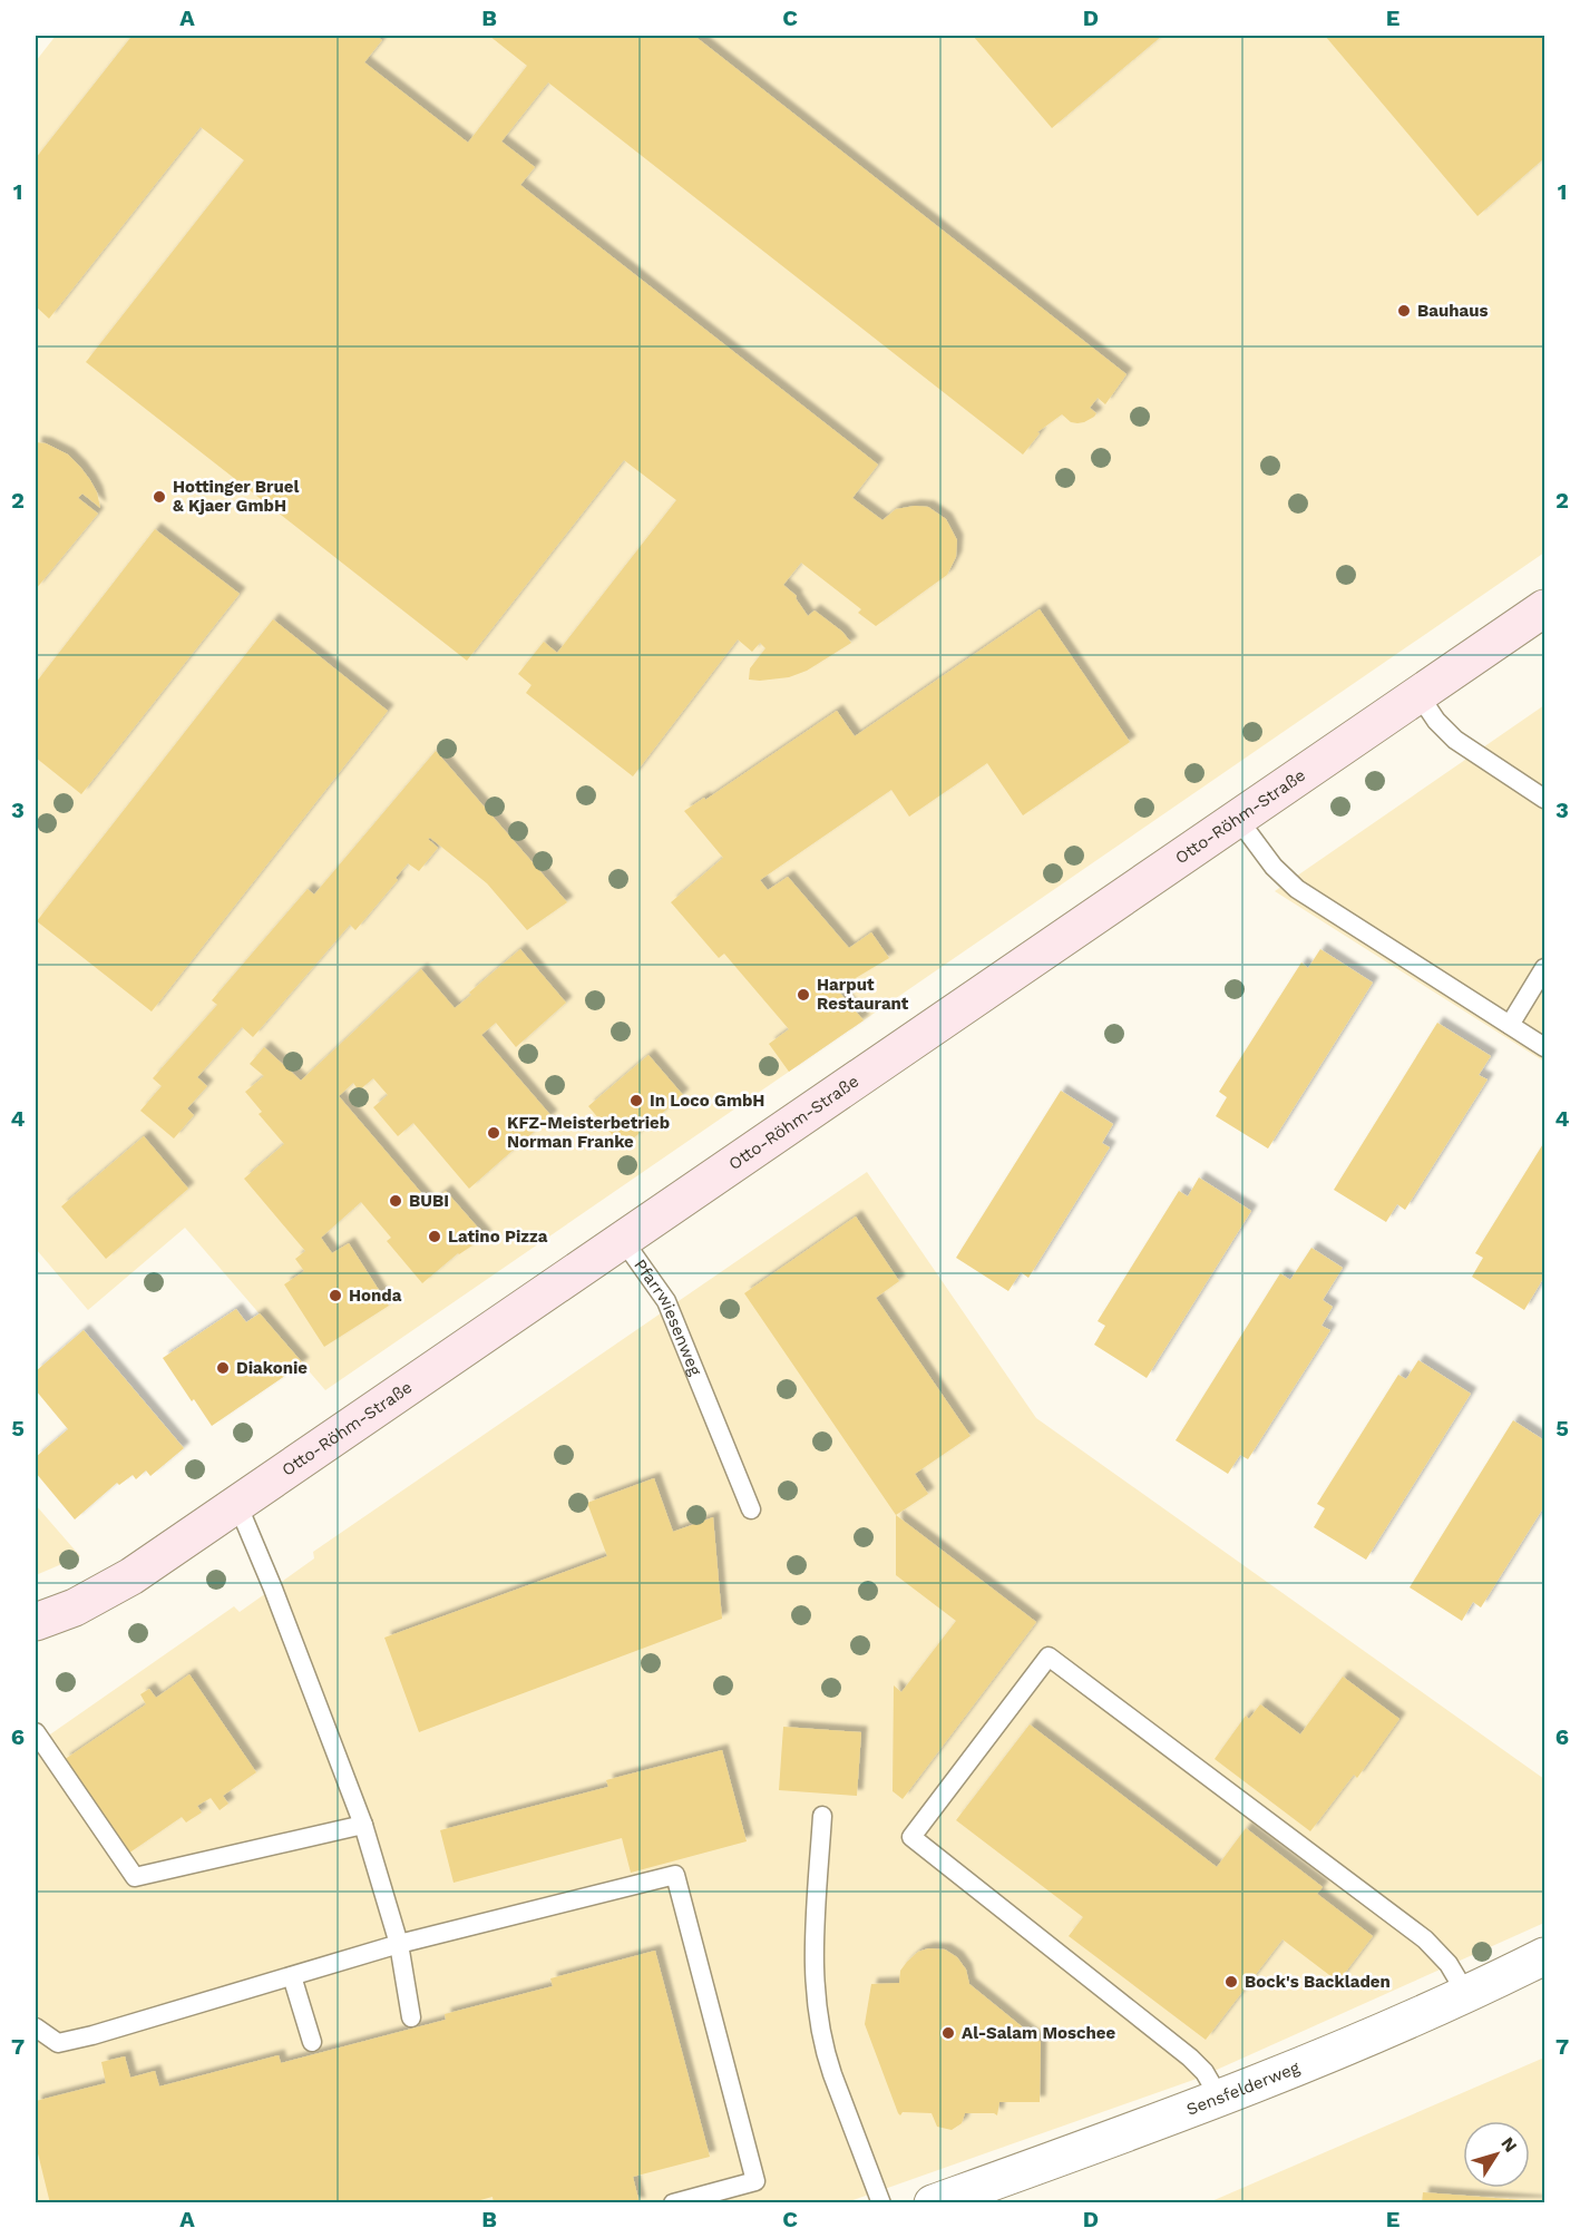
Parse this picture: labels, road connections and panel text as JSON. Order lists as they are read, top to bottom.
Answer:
{
  "streets": {
    "street": ["Otto-Röhm-Straße", "Sensfelderweg"],
    "lane": ["Pfarrwiesenweg"]
  },
  "crossings": [
    ["Otto-Röhm-Straße", "Pfarrwiesenweg"]
  ],
  "places": [
    "Bauhaus",
    "Hottinger Bruel & Kjaer GmbH",
    "Harput Restaurant",
    "In Loco GmbH",
    "KFZ-Meisterbetrieb Norman Franke",
    "BUBI",
    "Latino Pizza",
    "Honda",
    "Diakonie",
    "Bock's Backladen",
    "Al-Salam Moschee"
  ],
  "north": "top right",
  "grid": {
    "columns": [
      "A",
      "B",
      "C",
      "D",
      "E"
    ],
    "rows": [
      "1",
      "2",
      "3",
      "4",
      "5",
      "6",
      "7"
    ]
  }
}
